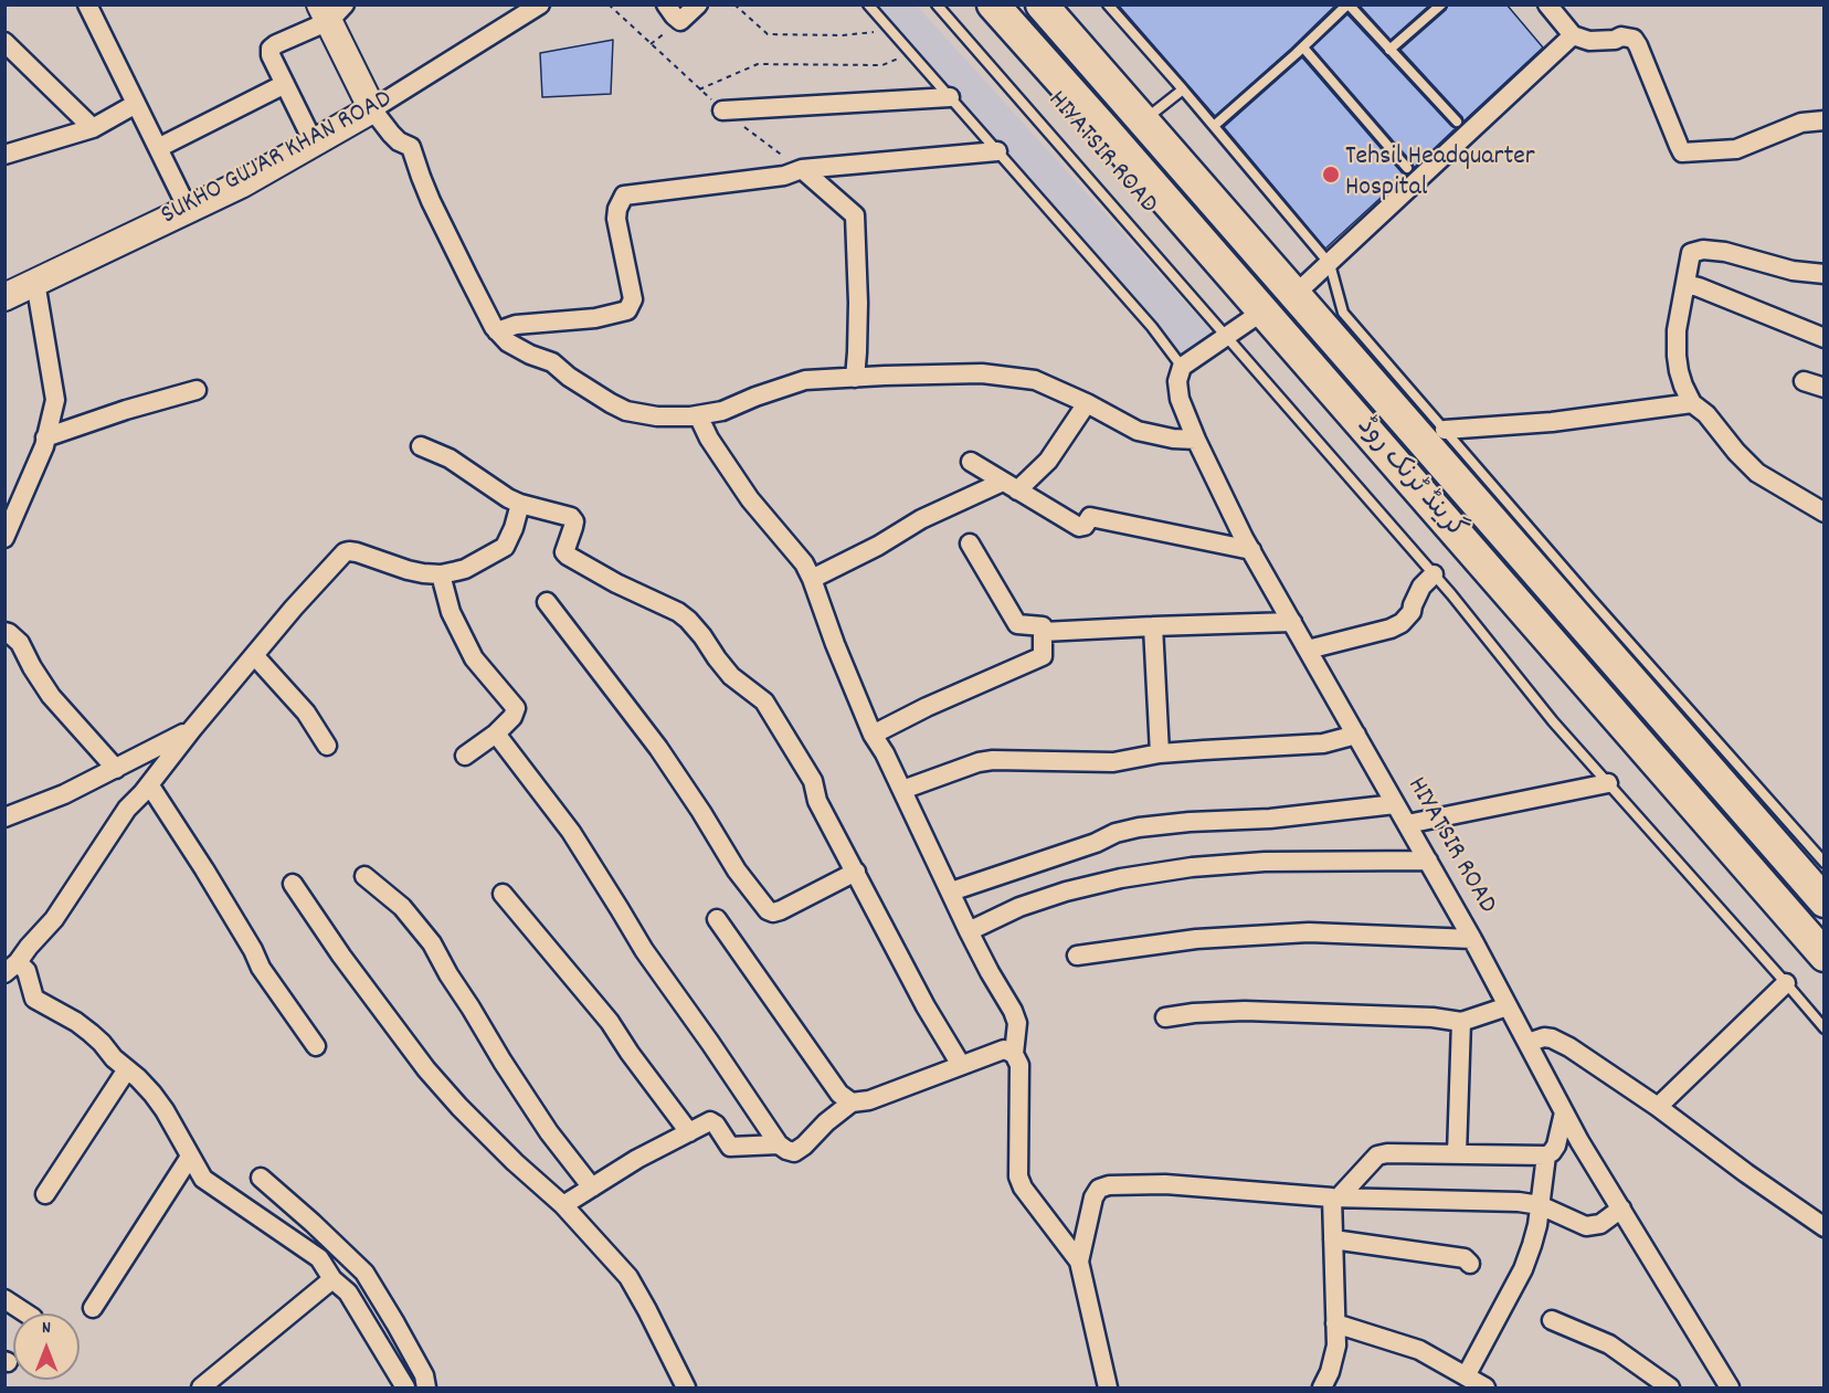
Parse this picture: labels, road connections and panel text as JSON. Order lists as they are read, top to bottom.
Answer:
{
  "streets": {
    "highway": ["گرینڈ ٹرنک روڈ"],
    "main road": ["SUKHO GUJAR KHAN ROAD"],
    "street": ["HIYATSIR ROAD"]
  },
  "places": ["Tehsil Headquarter Hospital"],
  "north": "top"
}
